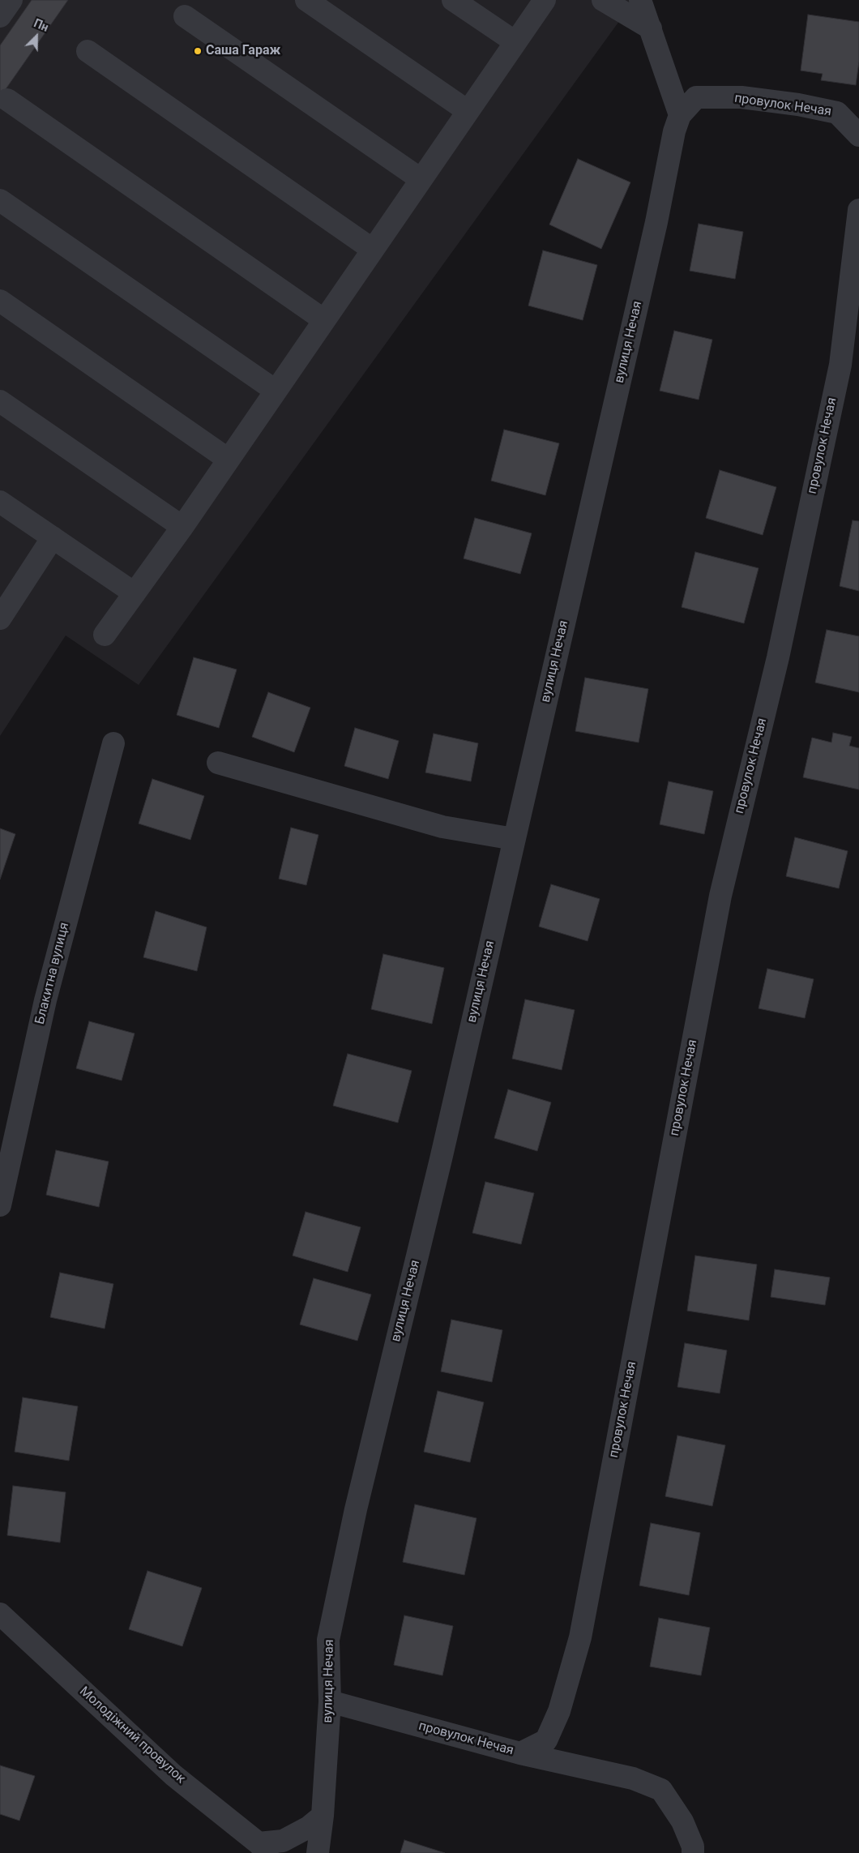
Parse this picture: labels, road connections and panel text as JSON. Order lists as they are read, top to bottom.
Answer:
{
  "streets": {
    "street": [
      "провулок Нечая",
      "вулиця Нечая",
      "Блакитна вулиця",
      "Молодіжний провулок"
    ]
  },
  "crossings": [
    ["провулок Нечая", "вулиця Нечая"]
  ],
  "places": ["Саша Гараж"],
  "north": "top right"
}
